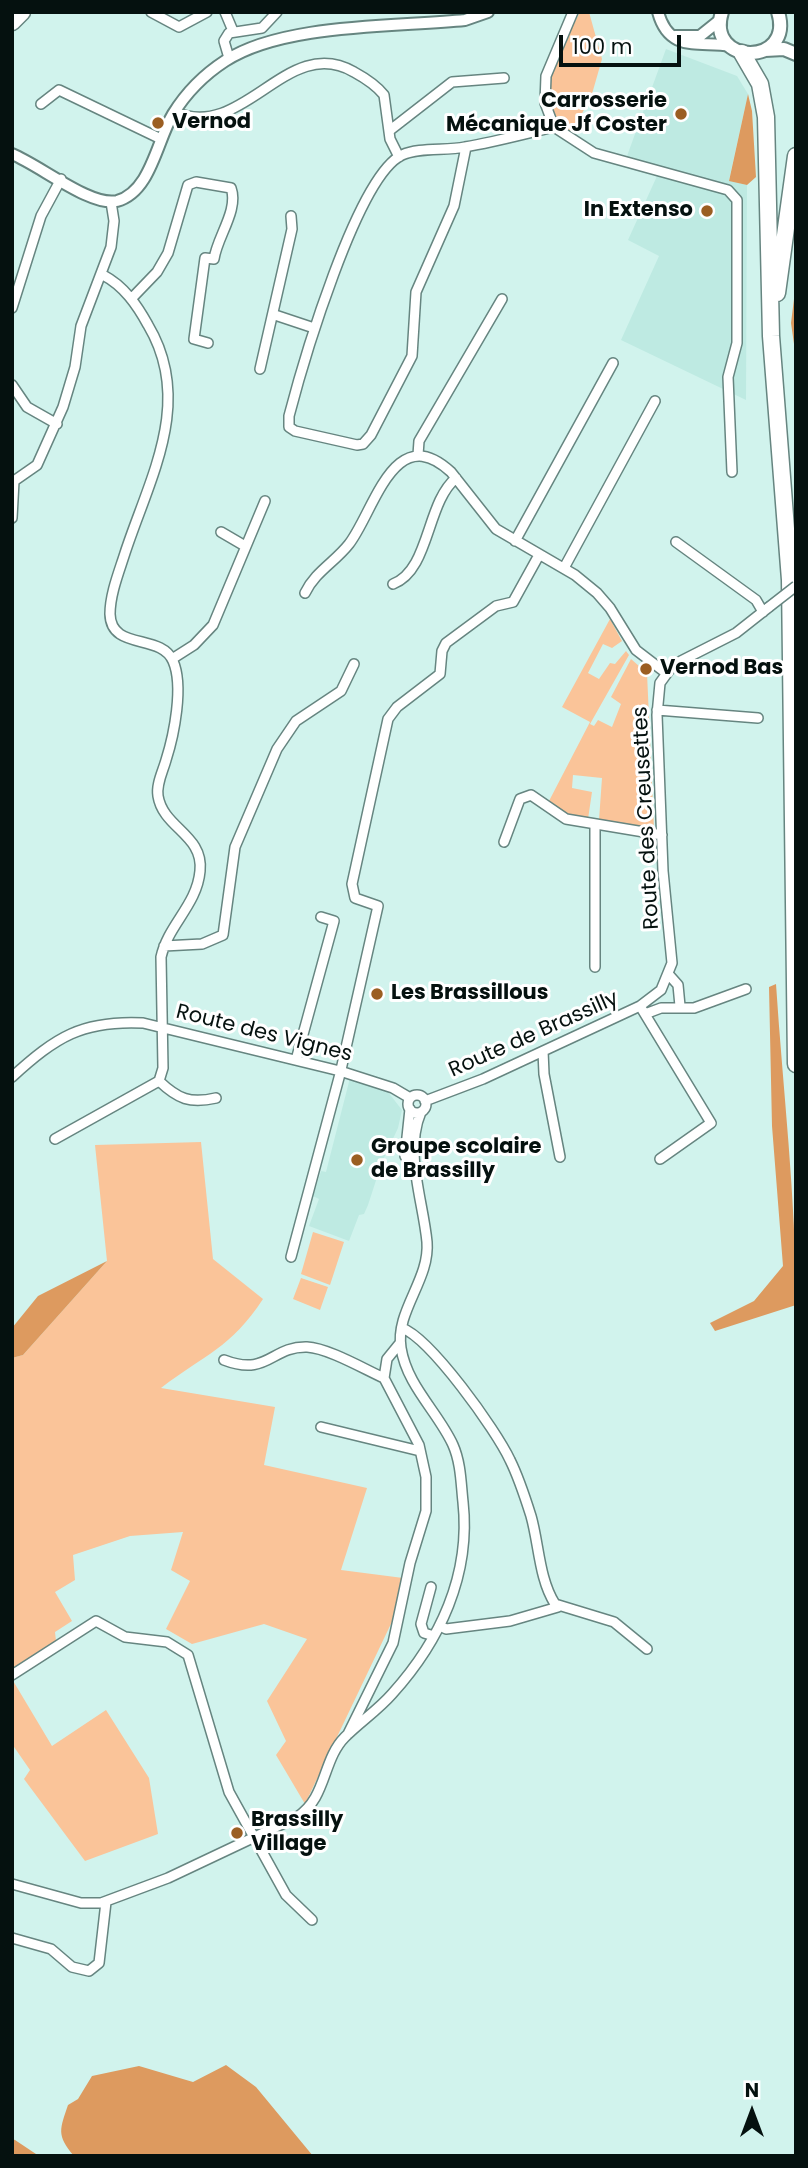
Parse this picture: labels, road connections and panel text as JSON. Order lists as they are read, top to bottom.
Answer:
{
  "streets": {
    "street": ["Route des Creusettes", "Route des Vignes", "Route de Brassilly"]
  },
  "crossings": [
    ["Route des Creusettes", "Route de Brassilly"]
  ],
  "places": [
    "Carrosserie Mécanique Jf Coster",
    "Vernod",
    "In Extenso",
    "Vernod Bas",
    "Les Brassillous",
    "Groupe scolaire de Brassilly",
    "Brassilly Village"
  ],
  "scale_bar": "100 m",
  "north": "top"
}
